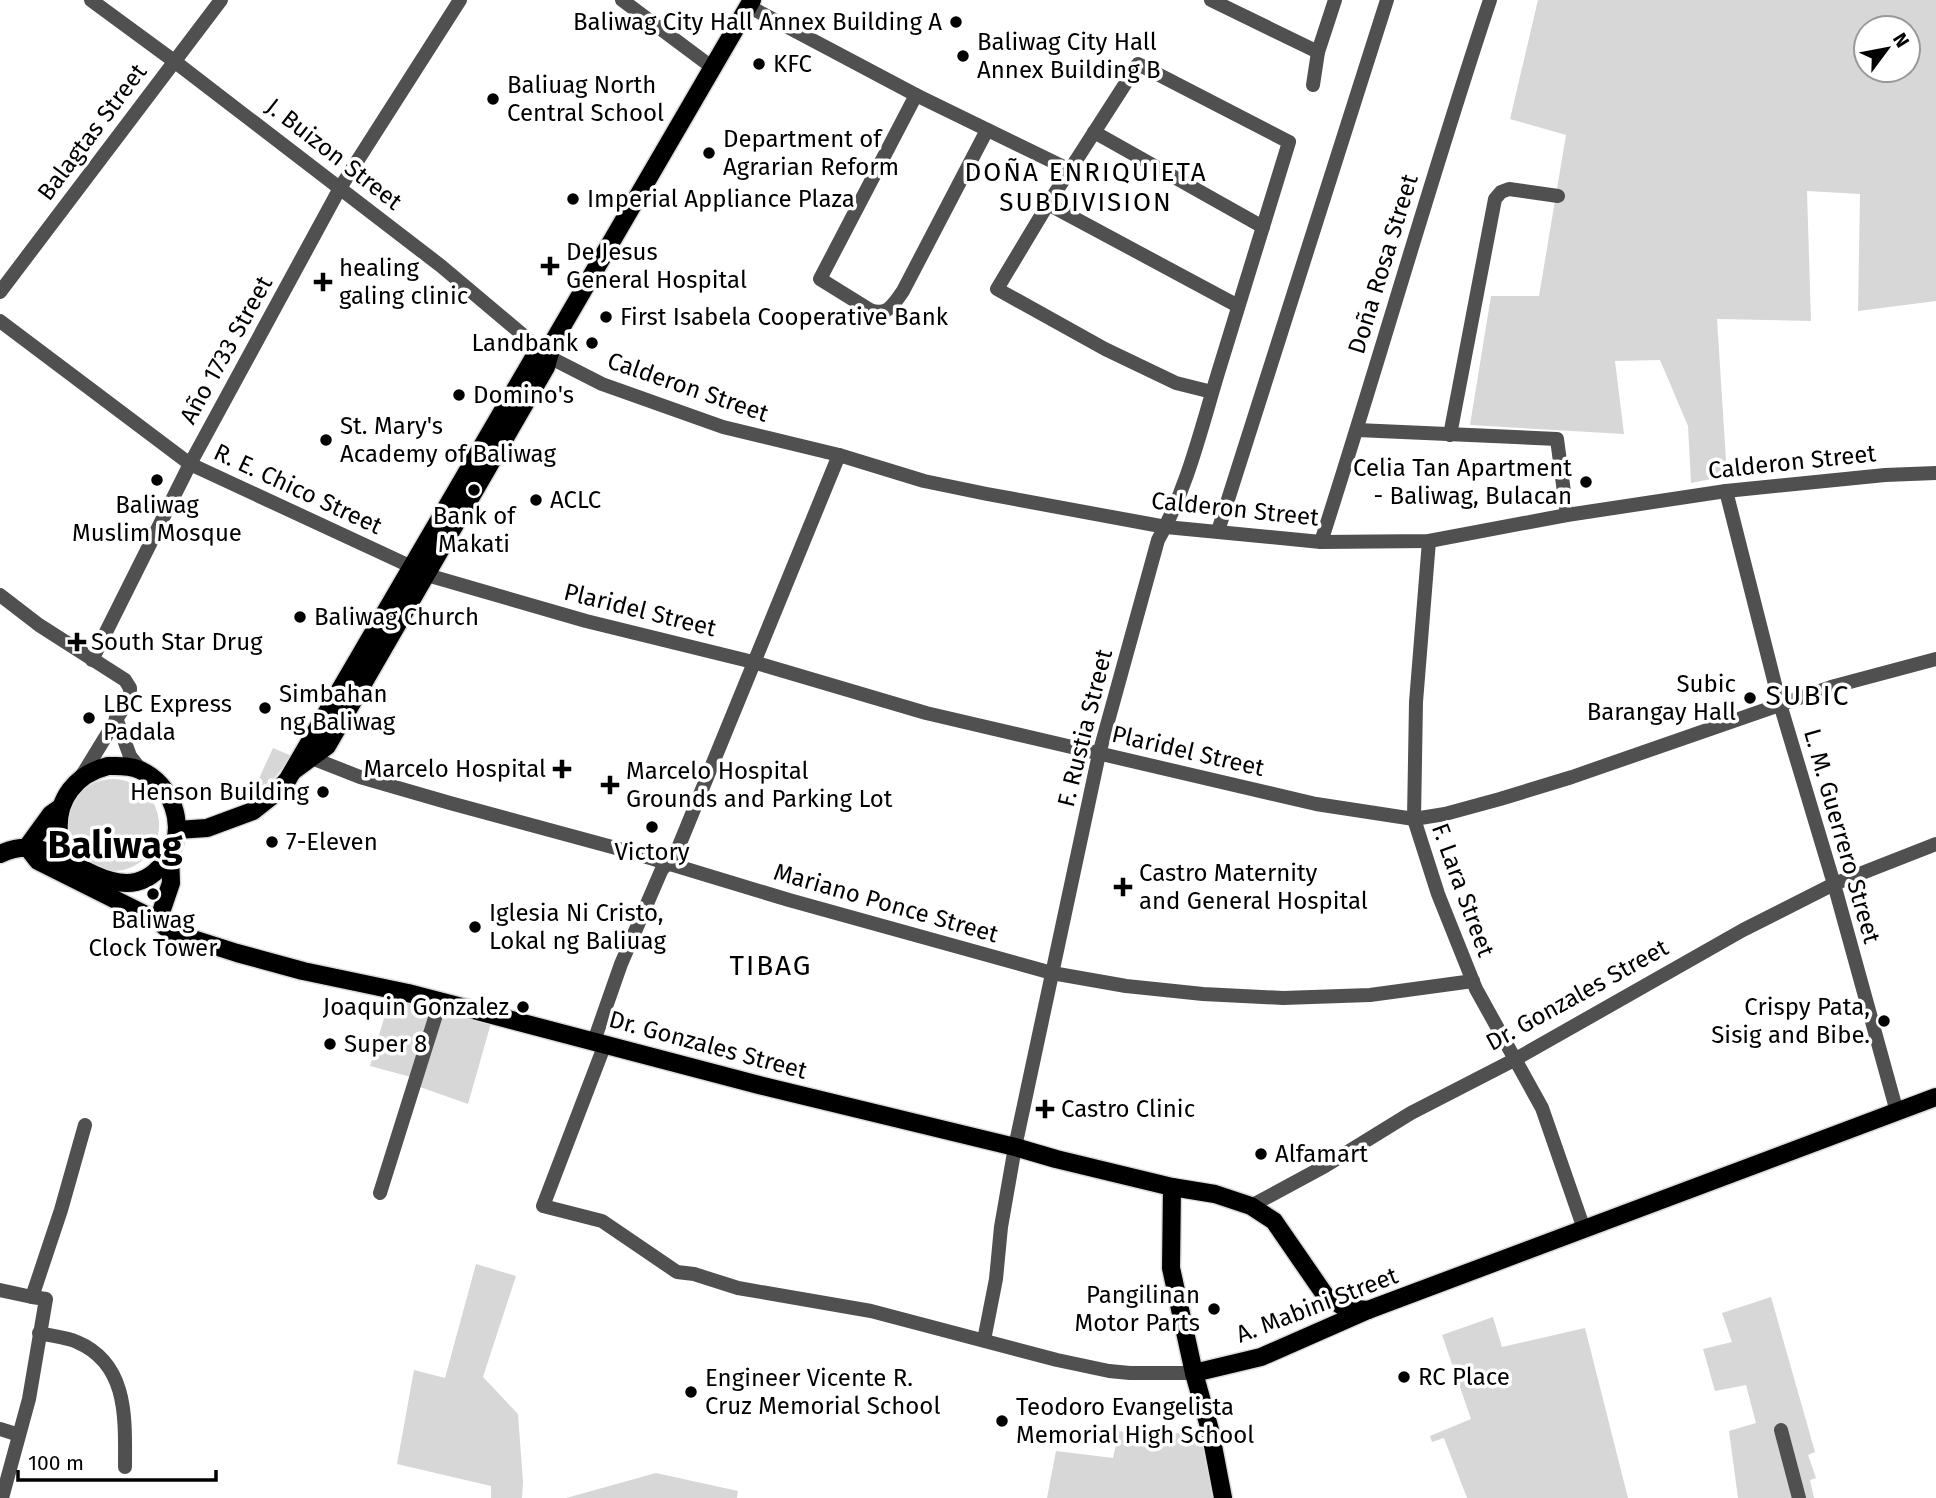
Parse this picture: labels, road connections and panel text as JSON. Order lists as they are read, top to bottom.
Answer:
{
  "streets": {
    "main road": ["Dr. Gonzales Street", "A. Mabini Street"],
    "street": [
      "Balagtas Street",
      "J. Buizon Street",
      "Doña Rosa Street",
      "Año 1733 Street",
      "Calderon Street",
      "R. E. Chico Street",
      "Plaridel Street",
      "F. Rustia Street",
      "L. M. Guerrero Street",
      "F. Lara Street",
      "Mariano Ponce Street"
    ]
  },
  "crossings": [
    ["Balagtas Street", "J. Buizon Street"],
    ["J. Buizon Street", "Año 1733 Street"],
    ["J. Buizon Street", "Calderon Street"],
    ["Doña Rosa Street", "Calderon Street"],
    ["Año 1733 Street", "R. E. Chico Street"],
    ["Calderon Street", "F. Rustia Street"],
    ["Calderon Street", "L. M. Guerrero Street"],
    ["Calderon Street", "F. Lara Street"],
    ["R. E. Chico Street", "Plaridel Street"],
    ["Plaridel Street", "F. Rustia Street"],
    ["Plaridel Street", "L. M. Guerrero Street"],
    ["Plaridel Street", "F. Lara Street"],
    ["F. Rustia Street", "Mariano Ponce Street"],
    ["F. Rustia Street", "Dr. Gonzales Street"],
    ["F. Rustia Street", "A. Mabini Street"],
    ["L. M. Guerrero Street", "Dr. Gonzales Street"],
    ["L. M. Guerrero Street", "A. Mabini Street"],
    ["F. Lara Street", "Mariano Ponce Street"],
    ["F. Lara Street", "Dr. Gonzales Street"],
    ["F. Lara Street", "A. Mabini Street"],
    ["Dr. Gonzales Street", "A. Mabini Street"]
  ],
  "districts": [
    "DOÑA ENRIQUIETA SUBDIVISION",
    "SUBIC",
    "Baliwag",
    "TIBAG"
  ],
  "places": {
    "other": [
      "Baliwag City Hall Annex Building A",
      "Baliwag City Hall Annex Building B",
      "KFC",
      "Baliuag North Central School",
      "Department of Agrarian Reform",
      "Imperial Appliance Plaza",
      "First Isabela Cooperative Bank",
      "Landbank",
      "Domino's",
      "St. Mary's Academy of Baliwag",
      "Baliwag Muslim Mosque",
      "Celia Tan Apartment - Baliwag, Bulacan",
      "Bank of Makati",
      "ACLC",
      "Baliwag Church",
      "Subic Barangay Hall",
      "Simbahan ng Baliwag",
      "LBC Express Padala",
      "Henson Building",
      "Victory",
      "7-Eleven",
      "Baliwag Clock Tower",
      "Iglesia Ni Cristo, Lokal ng Baliuag",
      "Joaquin Gonzalez",
      "Crispy Pata, Sisig and Bibe.",
      "Super 8",
      "Alfamart",
      "Pangilinan Motor Parts",
      "RC Place",
      "Engineer Vicente R. Cruz Memorial School",
      "Teodoro Evangelista Memorial High School"
    ],
    "health": [
      "De Jesus General Hospital",
      "healing galing clinic",
      "South Star Drug",
      "Marcelo Hospital",
      "Marcelo Hospital Grounds and Parking Lot",
      "Castro Maternity and General Hospital",
      "Castro Clinic"
    ]
  },
  "scale_bar": "100 m",
  "north": "top right"
}
